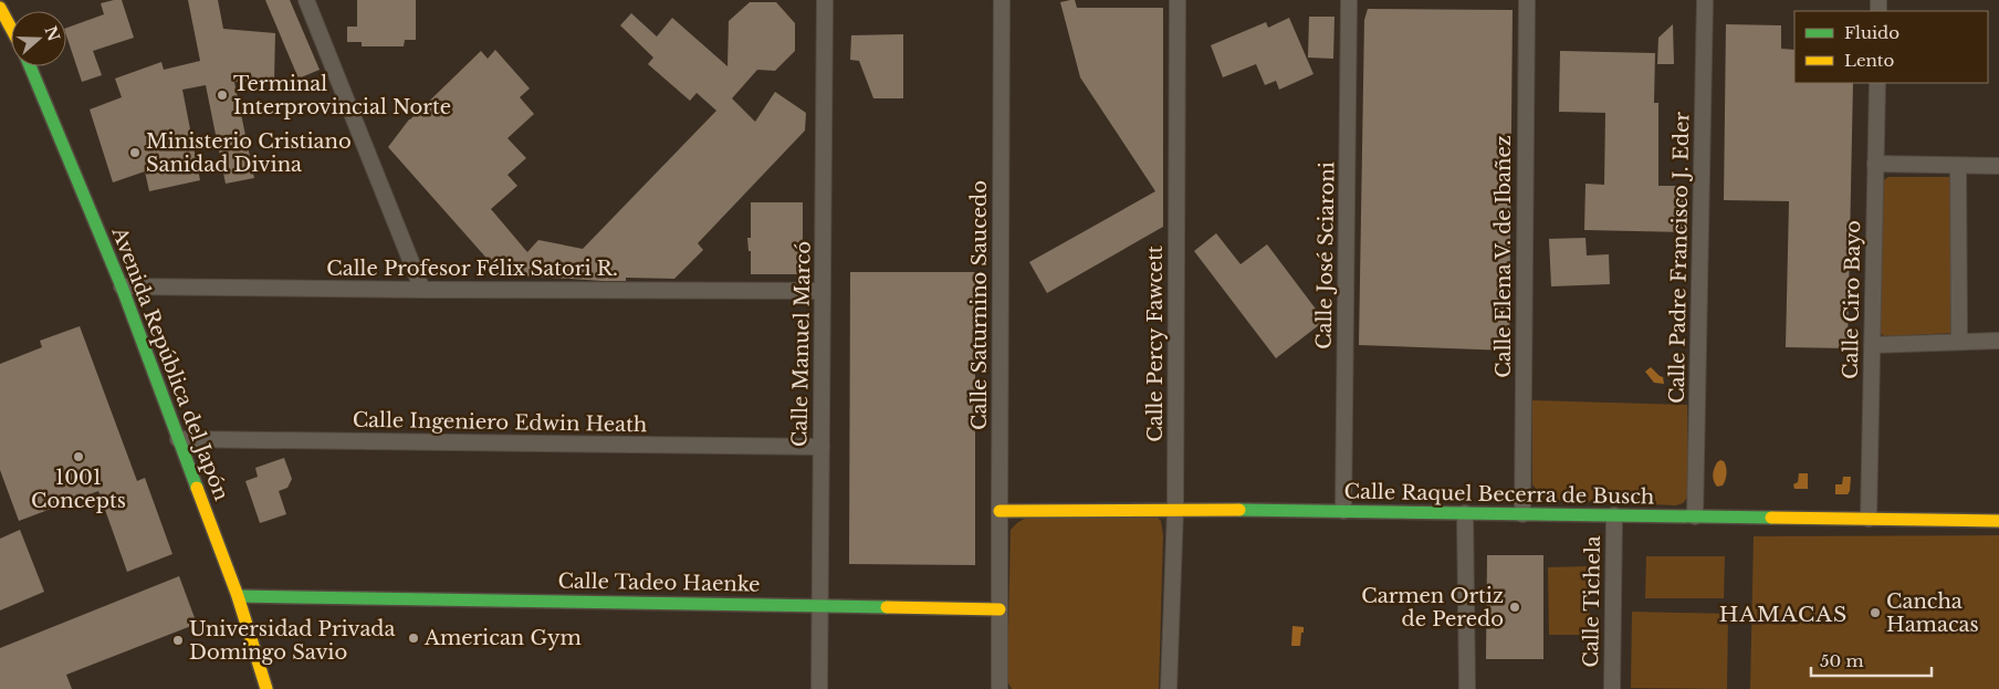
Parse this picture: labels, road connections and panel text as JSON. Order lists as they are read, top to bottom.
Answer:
{
  "streets": {
    "street": [
      "Calle José Sciaroni",
      "Calle Elena V. de Ibañez",
      "Calle Padre Francisco J. Eder",
      "Calle Profesor Félix Satori R.",
      "Calle Ciro Bayo",
      "Calle Saturnino Saucedo",
      "Calle Manuel Marcó",
      "Calle Percy Fawcett",
      "Avenida República del Japón",
      "Calle Ingeniero Edwin Heath",
      "Calle Raquel Becerra de Busch",
      "Calle Tadeo Haenke",
      "Calle Tichela"
    ]
  },
  "crossings": [
    ["Calle José Sciaroni", "Calle Raquel Becerra de Busch"],
    ["Calle Elena V. de Ibañez", "Calle Raquel Becerra de Busch"],
    ["Calle Padre Francisco J. Eder", "Calle Raquel Becerra de Busch"],
    ["Calle Profesor Félix Satori R.", "Calle Manuel Marcó"],
    ["Calle Profesor Félix Satori R.", "Avenida República del Japón"],
    ["Calle Ciro Bayo", "Calle Raquel Becerra de Busch"],
    ["Calle Saturnino Saucedo", "Calle Raquel Becerra de Busch"],
    ["Calle Saturnino Saucedo", "Calle Tadeo Haenke"],
    ["Calle Manuel Marcó", "Calle Ingeniero Edwin Heath"],
    ["Calle Manuel Marcó", "Calle Tadeo Haenke"],
    ["Calle Percy Fawcett", "Calle Raquel Becerra de Busch"],
    ["Avenida República del Japón", "Calle Ingeniero Edwin Heath"],
    ["Avenida República del Japón", "Calle Tadeo Haenke"],
    ["Calle Raquel Becerra de Busch", "Calle Tichela"]
  ],
  "districts": ["HAMACAS"],
  "places": [
    "Terminal Interprovincial Norte",
    "Ministerio Cristiano Sanidad Divina",
    "1001 Concepts",
    "Carmen Ortiz de Peredo",
    "Cancha Hamacas",
    "American Gym",
    "Universidad Privada Domingo Savio"
  ],
  "legend": ["Fluido", "Lento"],
  "scale_bar": "50 m",
  "north": "right"
}
